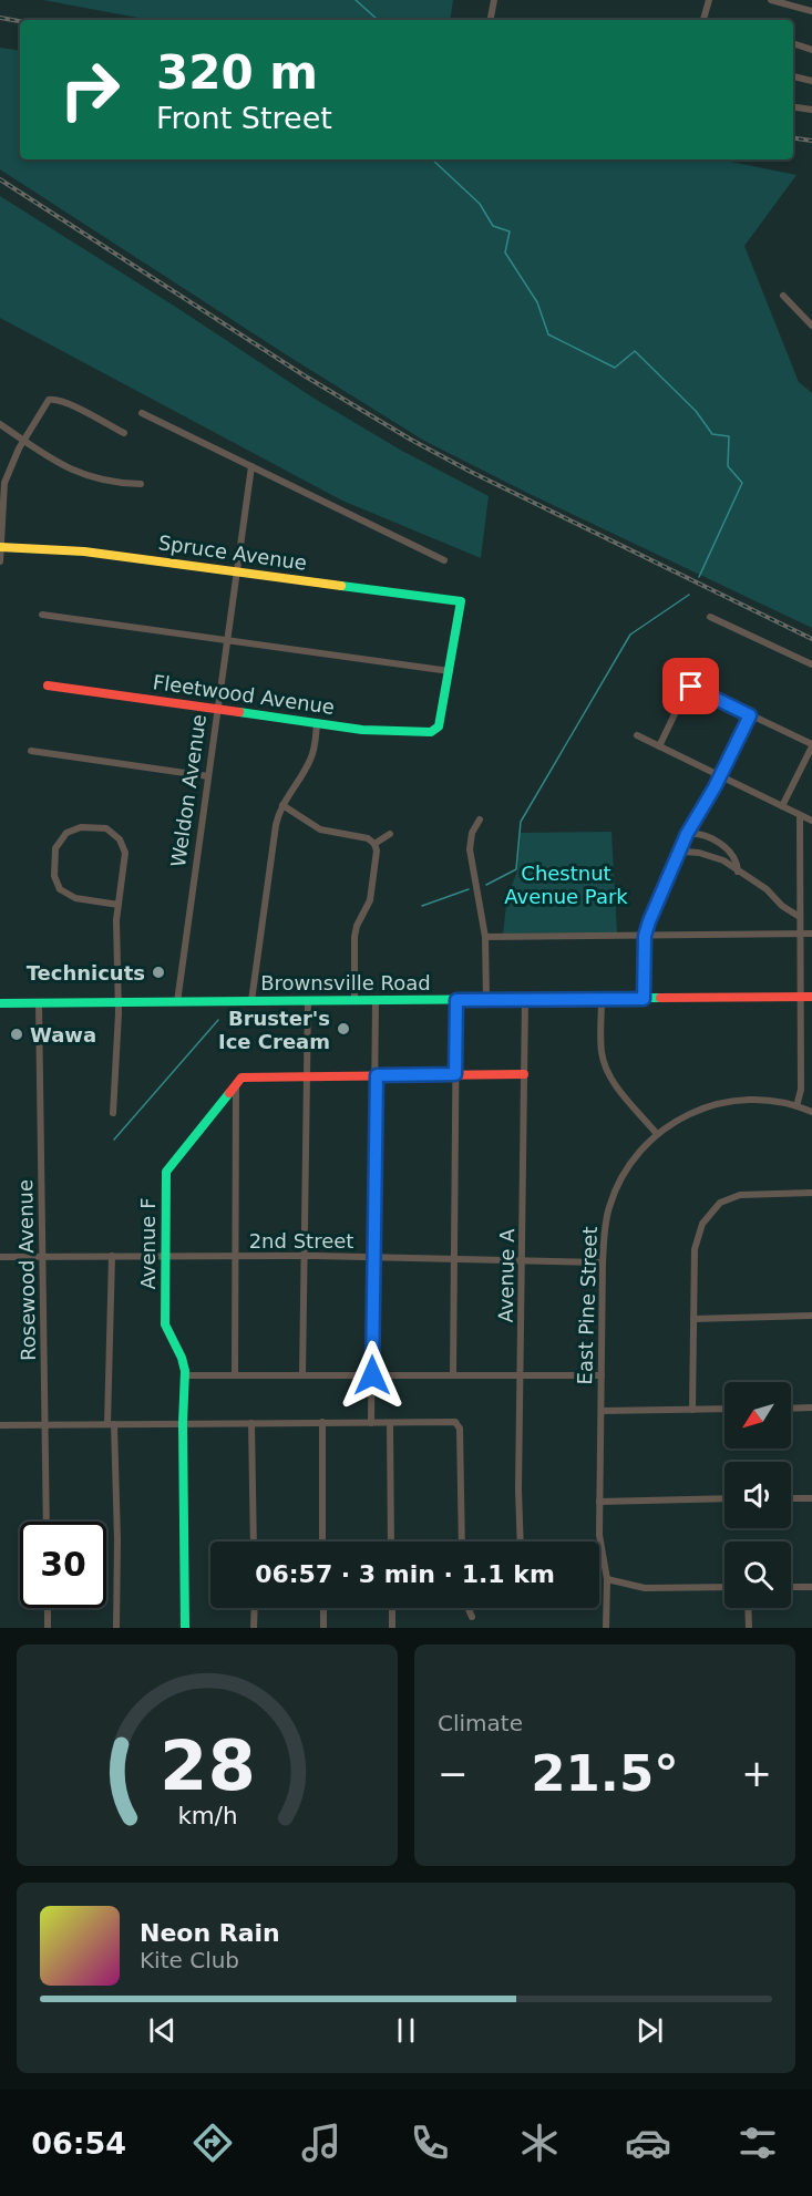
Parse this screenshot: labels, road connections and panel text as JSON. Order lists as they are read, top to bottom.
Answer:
{
  "streets": {
    "street": [
      "Spruce Avenue",
      "Fleetwood Avenue",
      "Weldon Avenue",
      "Brownsville Road",
      "2nd Street",
      "Avenue F",
      "Rosewood Avenue",
      "Avenue A",
      "East Pine Street"
    ]
  },
  "crossings": [
    ["Spruce Avenue", "Fleetwood Avenue"],
    ["Spruce Avenue", "Weldon Avenue"],
    ["Fleetwood Avenue", "Weldon Avenue"],
    ["Weldon Avenue", "Brownsville Road"],
    ["Brownsville Road", "Rosewood Avenue"],
    ["Brownsville Road", "Avenue A"],
    ["2nd Street", "Avenue F"],
    ["2nd Street", "Rosewood Avenue"],
    ["2nd Street", "Avenue A"],
    ["2nd Street", "East Pine Street"]
  ],
  "parks": ["Chestnut Avenue Park"],
  "places": ["Technicuts", "Bruster's Ice Cream", "Wawa"],
  "north": "bottom left",
  "page": {
    "turn": ["320 m", "Front Street"],
    "limit": "30",
    "trip": "06:57 · 3 min · 1.1 km",
    "tile": "Climate",
    "heat": ["−", "21.5°", "+"],
    "song": ["Neon Rain", "Kite Club"],
    "tabs": "06:54",
    "gauge": ["28", "km/h"]
  }
}
